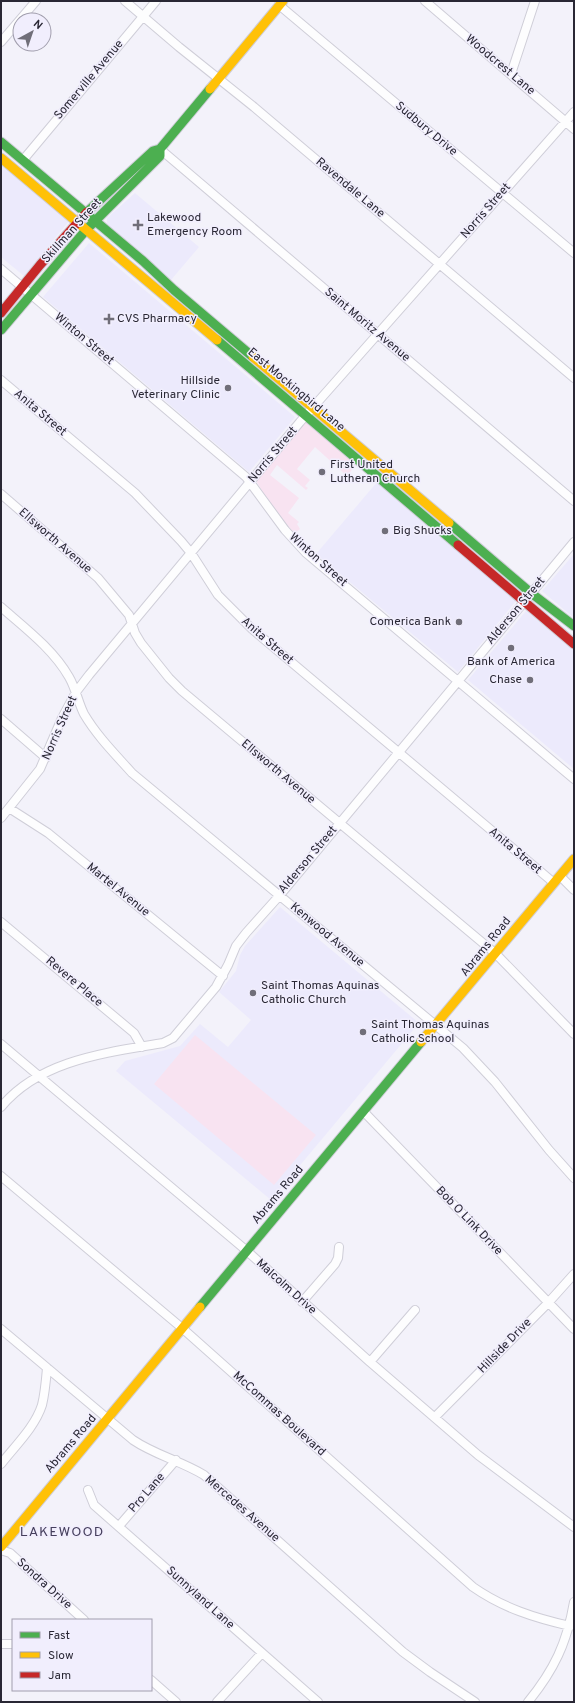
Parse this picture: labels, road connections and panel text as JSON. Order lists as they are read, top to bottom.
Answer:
{
  "streets": {
    "main road": ["Skillman Street", "East Mockingbird Lane", "Abrams Road"],
    "street": [
      "Woodcrest Lane",
      "Somerville Avenue",
      "Sudbury Drive",
      "Ravendale Lane",
      "Norris Street",
      "Saint Moritz Avenue",
      "Winton Street",
      "Anita Street",
      "Ellsworth Avenue",
      "Alderson Street",
      "Martel Avenue",
      "Kenwood Avenue",
      "Revere Place",
      "Bob O Link Drive",
      "Malcolm Drive",
      "Hillside Drive",
      "McCommas Boulevard",
      "Pro Lane",
      "Mercedes Avenue",
      "Sondra Drive",
      "Sunnyland Lane"
    ]
  },
  "crossings": [
    ["Woodcrest Lane", "Norris Street"],
    ["Somerville Avenue", "Ravendale Lane"],
    ["Somerville Avenue", "East Mockingbird Lane"],
    ["Sudbury Drive", "Norris Street"],
    ["Sudbury Drive", "Skillman Street"],
    ["Ravendale Lane", "Norris Street"],
    ["Ravendale Lane", "Skillman Street"],
    ["Norris Street", "Saint Moritz Avenue"],
    ["Norris Street", "Winton Street"],
    ["Norris Street", "East Mockingbird Lane"],
    ["Norris Street", "Anita Street"],
    ["Norris Street", "Ellsworth Avenue"],
    ["Norris Street", "Martel Avenue"],
    ["Norris Street", "Kenwood Avenue"],
    ["Skillman Street", "Saint Moritz Avenue"],
    ["Skillman Street", "Winton Street"],
    ["Skillman Street", "East Mockingbird Lane"],
    ["Winton Street", "Alderson Street"],
    ["East Mockingbird Lane", "Alderson Street"],
    ["Anita Street", "Alderson Street"],
    ["Anita Street", "Abrams Road"],
    ["Ellsworth Avenue", "Alderson Street"],
    ["Ellsworth Avenue", "Abrams Road"],
    ["Alderson Street", "Martel Avenue"],
    ["Alderson Street", "Kenwood Avenue"],
    ["Alderson Street", "Revere Place"],
    ["Alderson Street", "Malcolm Drive"],
    ["Kenwood Avenue", "Abrams Road"],
    ["Abrams Road", "Bob O Link Drive"],
    ["Abrams Road", "Malcolm Drive"],
    ["Abrams Road", "McCommas Boulevard"],
    ["Abrams Road", "Mercedes Avenue"],
    ["Abrams Road", "Sondra Drive"],
    ["Bob O Link Drive", "Hillside Drive"],
    ["Malcolm Drive", "Hillside Drive"],
    ["Pro Lane", "Mercedes Avenue"],
    ["Pro Lane", "Sunnyland Lane"]
  ],
  "districts": ["LAKEWOOD"],
  "places": {
    "health": ["Lakewood Emergency Room", "CVS Pharmacy"],
    "other": [
      "Hillside Veterinary Clinic",
      "First United Lutheran Church",
      "Big Shucks",
      "Comerica Bank",
      "Bank of America",
      "Chase",
      "Saint Thomas Aquinas Catholic Church",
      "Saint Thomas Aquinas Catholic School"
    ]
  },
  "legend": ["Fast", "Slow", "Jam"],
  "north": "top right"
}
